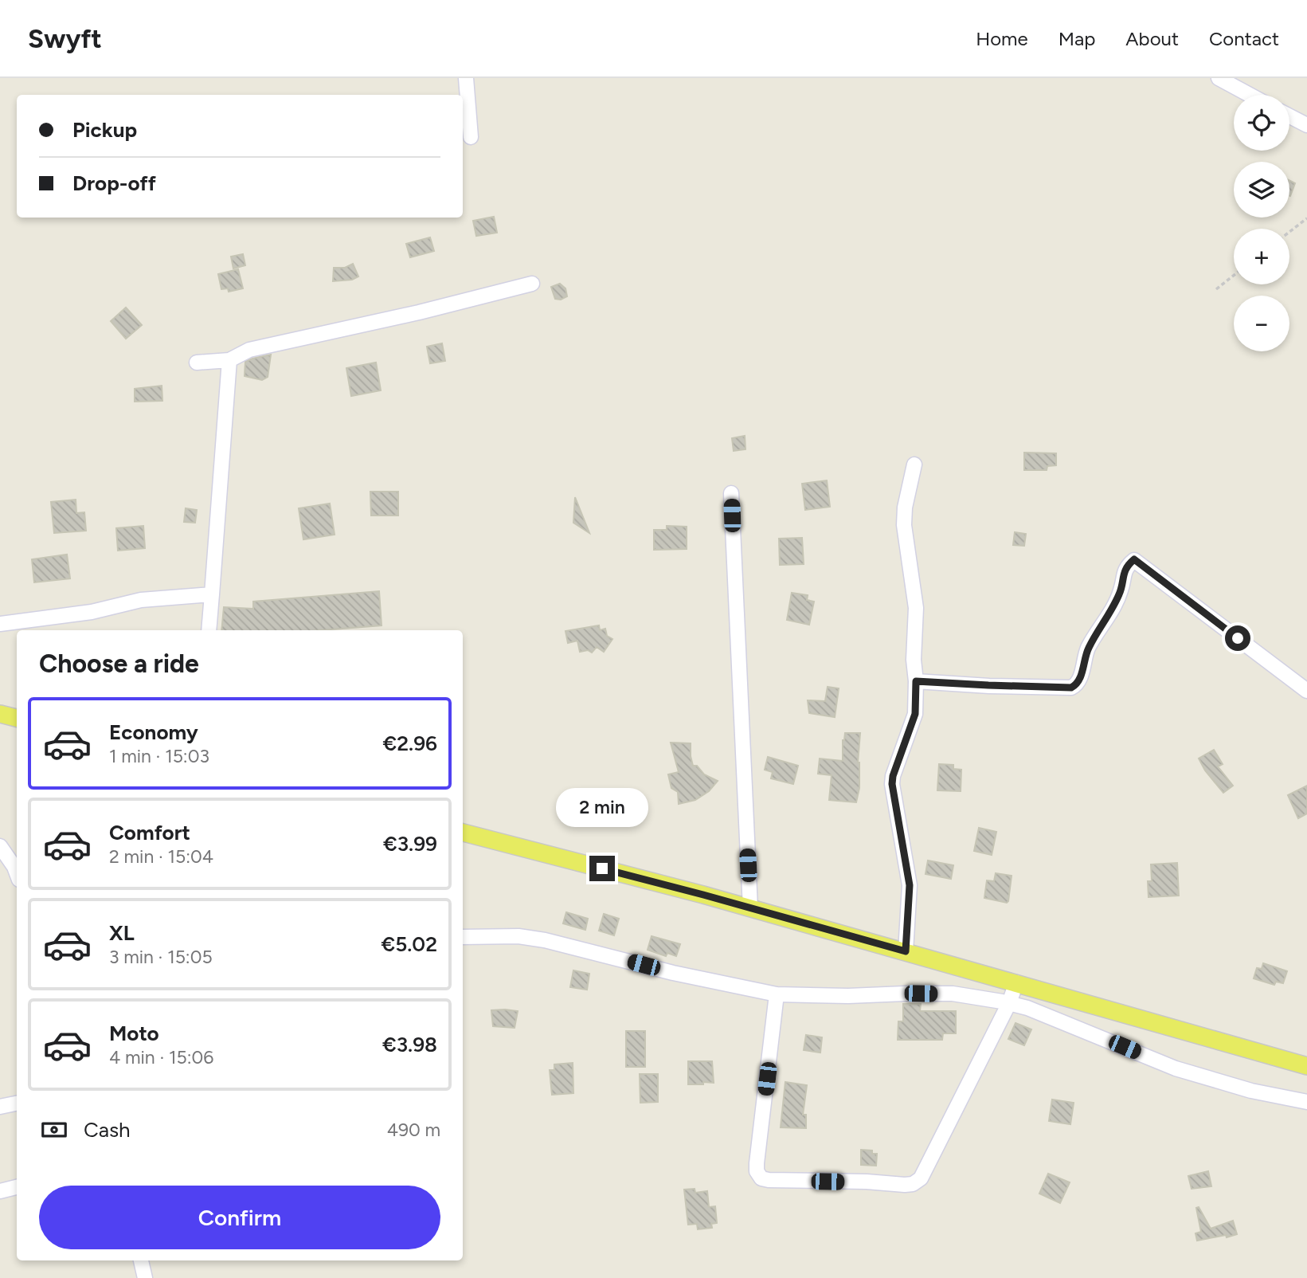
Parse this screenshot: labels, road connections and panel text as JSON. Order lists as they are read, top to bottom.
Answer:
{
  "page": {
    "header": "Swyft",
    "nav": [
      "Home",
      "Map",
      "About",
      "Contact"
    ],
    "map_buttons": ["+", "−"],
    "banner": ["Pickup", "Drop-off"],
    "heading": "Choose a ride",
    "list": [
      {
        "name": "Economy",
        "note": "1 min · 15:03",
        "value": "€2.96"
      },
      {
        "name": "Comfort",
        "note": "2 min · 15:04",
        "value": "€3.99"
      },
      {
        "name": "XL",
        "note": "3 min · 15:05",
        "value": "€5.02"
      },
      {
        "name": "Moto",
        "note": "4 min · 15:06",
        "value": "€3.98"
      }
    ],
    "bubble": "2 min",
    "pay": ["Cash", "490 m"],
    "buttons": "Confirm"
  }
}
